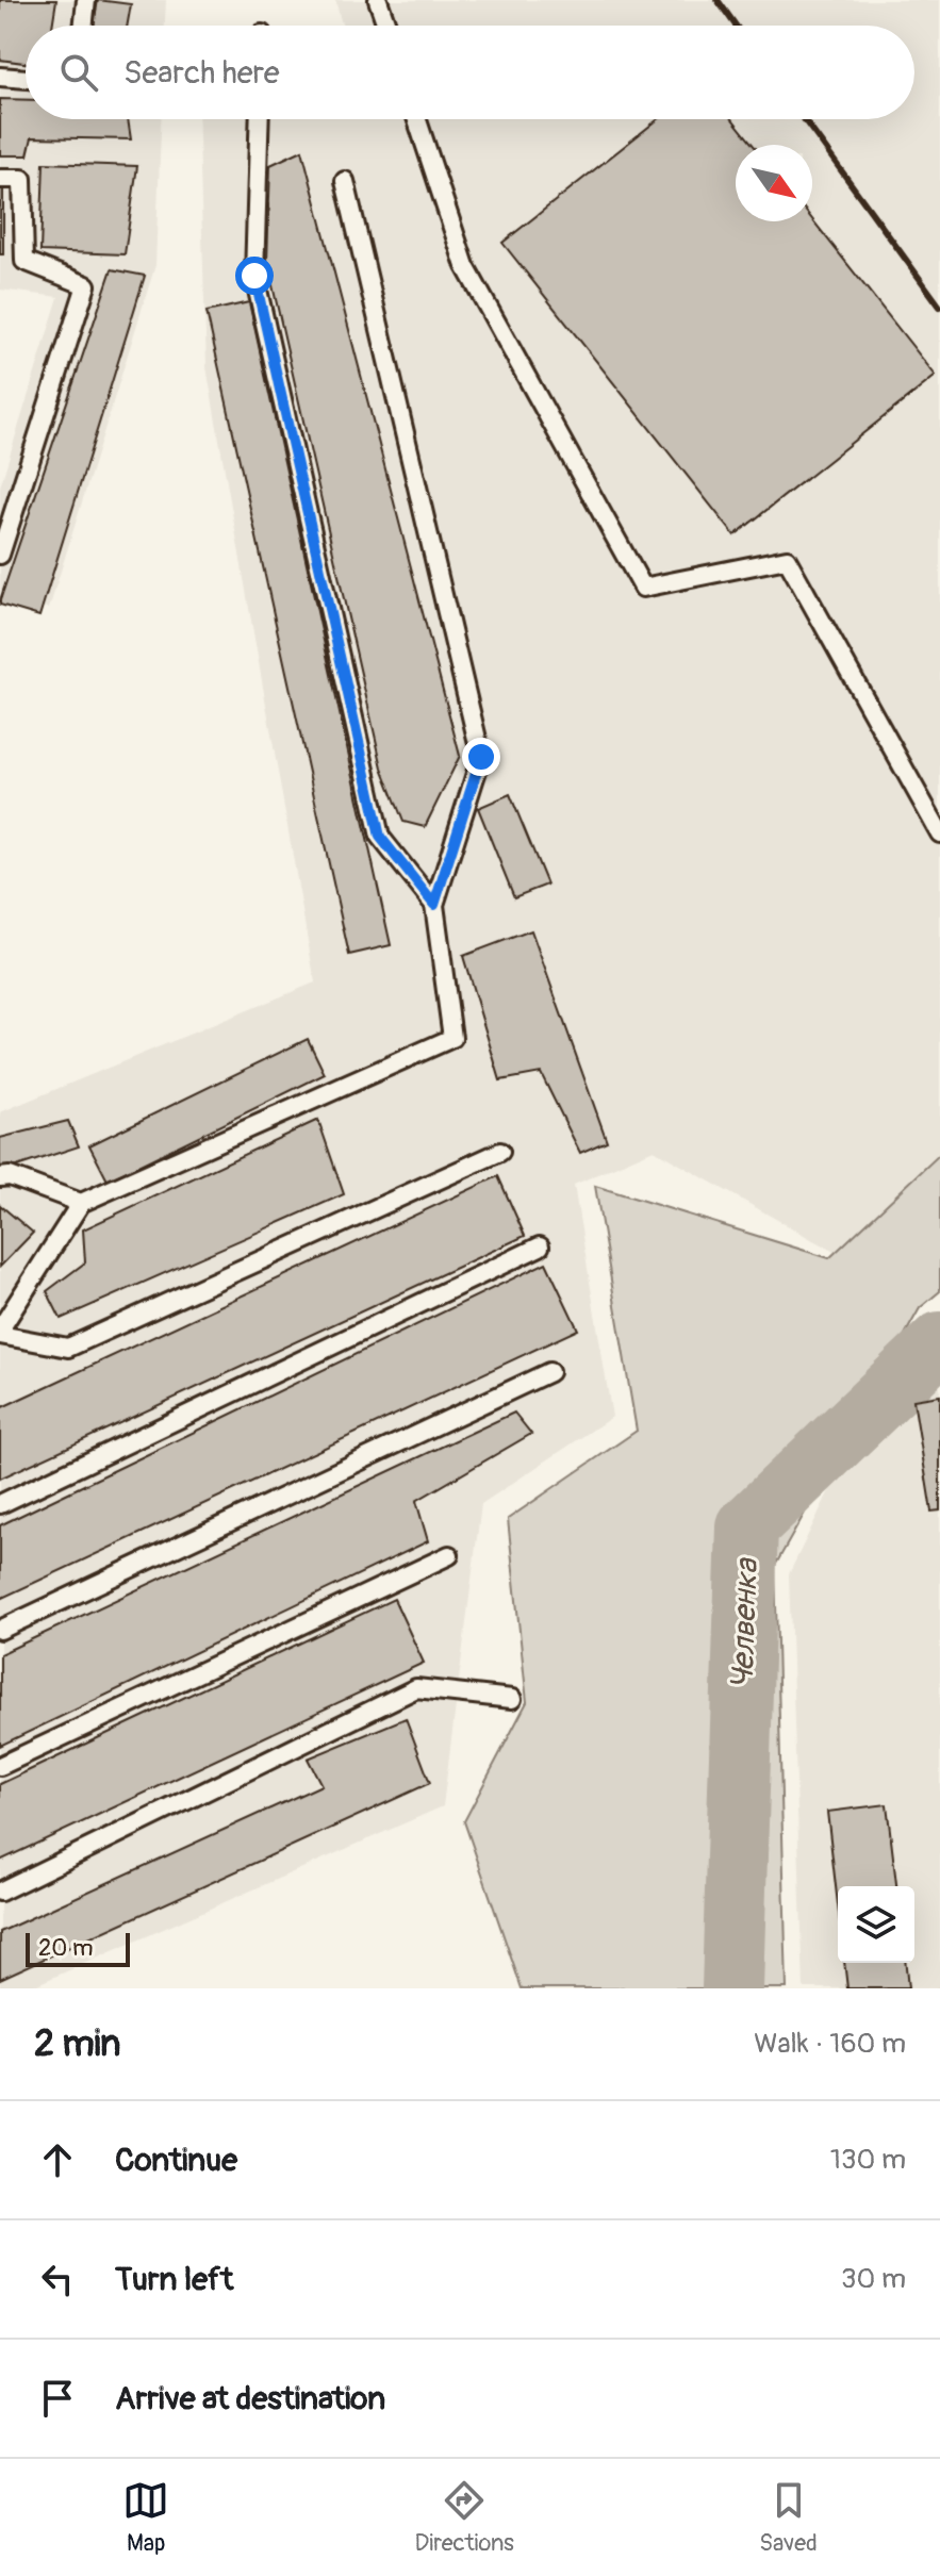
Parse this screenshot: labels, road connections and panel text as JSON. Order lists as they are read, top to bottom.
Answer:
{
  "water": ["Челвенка"],
  "scale_bar": "20 m",
  "north": "bottom right",
  "page": {
    "search": "Search here",
    "scale": "20 m",
    "heading": ["2 min", "Walk · 160 m"],
    "list": [
      ["Continue", "130 m"],
      ["Turn left", "30 m"],
      "Arrive at destination"
    ],
    "nav": ["Map", "Directions", "Saved"]
  }
}
